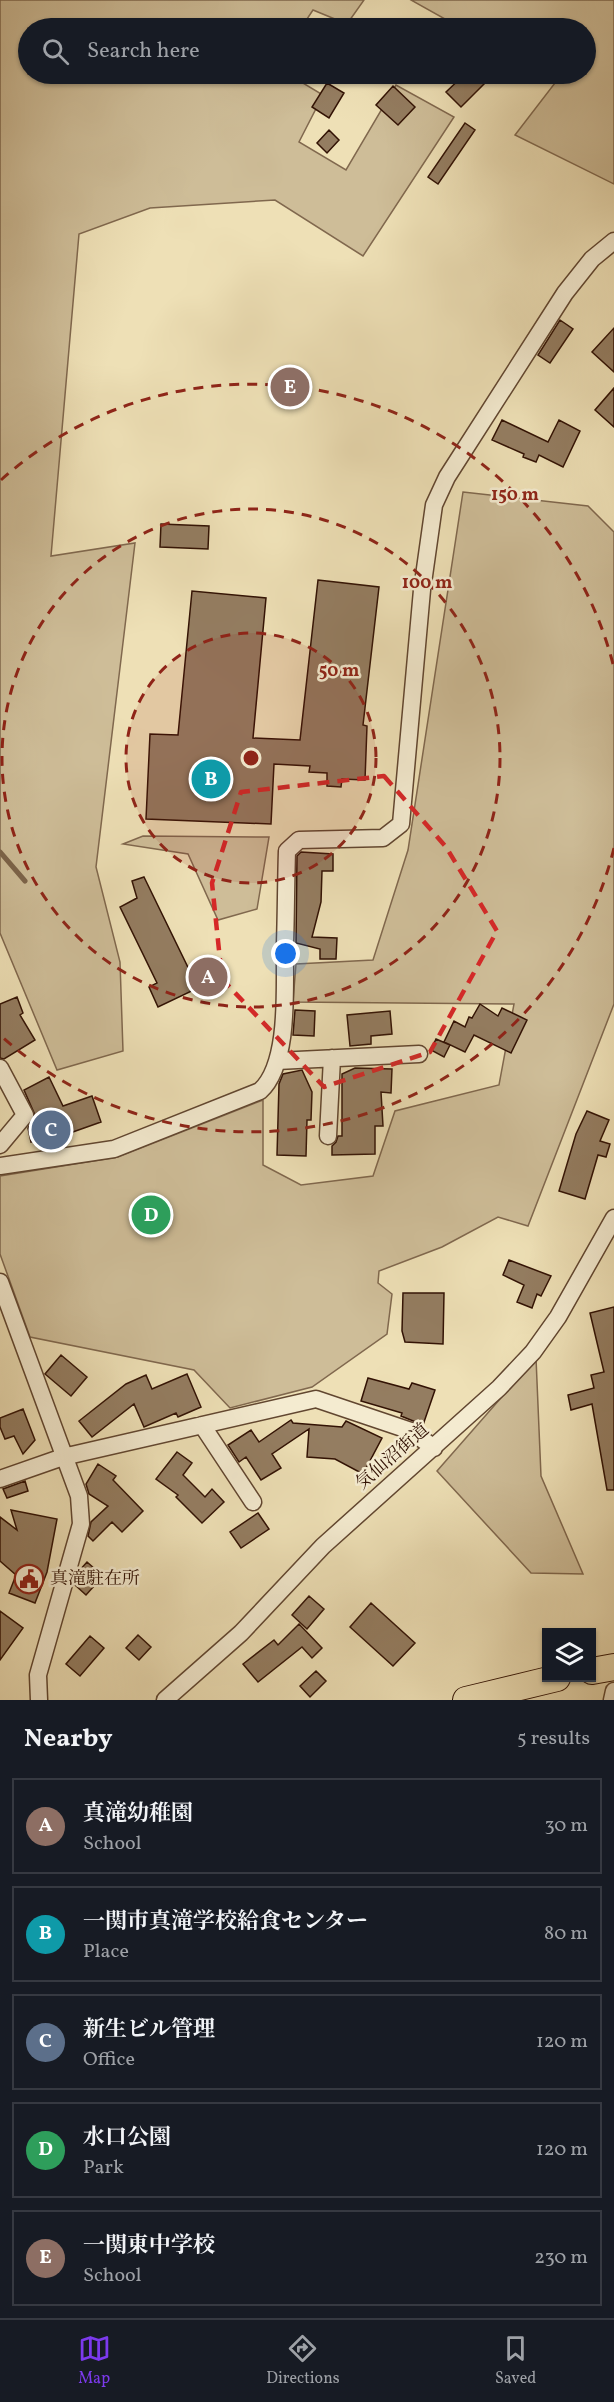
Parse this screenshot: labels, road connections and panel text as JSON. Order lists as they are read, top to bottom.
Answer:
{
  "streets": {
    "street": ["気仙沼街道"]
  },
  "places": {
    "public building": ["真滝駐在所"]
  },
  "page": {
    "search": "Search here",
    "pins": [
      "E",
      "B",
      "A",
      "C",
      "D"
    ],
    "heading": ["Nearby", "5 results"],
    "list": [
      {
        "mark": "A",
        "name": "真滝幼稚園",
        "note": "School",
        "value": "30 m"
      },
      {
        "mark": "B",
        "name": "一関市真滝学校給食センター",
        "note": "Place",
        "value": "80 m"
      },
      {
        "mark": "C",
        "name": "新生ビル管理",
        "note": "Office",
        "value": "120 m"
      },
      {
        "mark": "D",
        "name": "水口公園",
        "note": "Park",
        "value": "120 m"
      },
      {
        "mark": "E",
        "name": "一関東中学校",
        "note": "School",
        "value": "230 m"
      }
    ],
    "nav": ["Map", "Directions", "Saved"]
  },
  "rings": ["150 m", "100 m", "50 m"]
}
